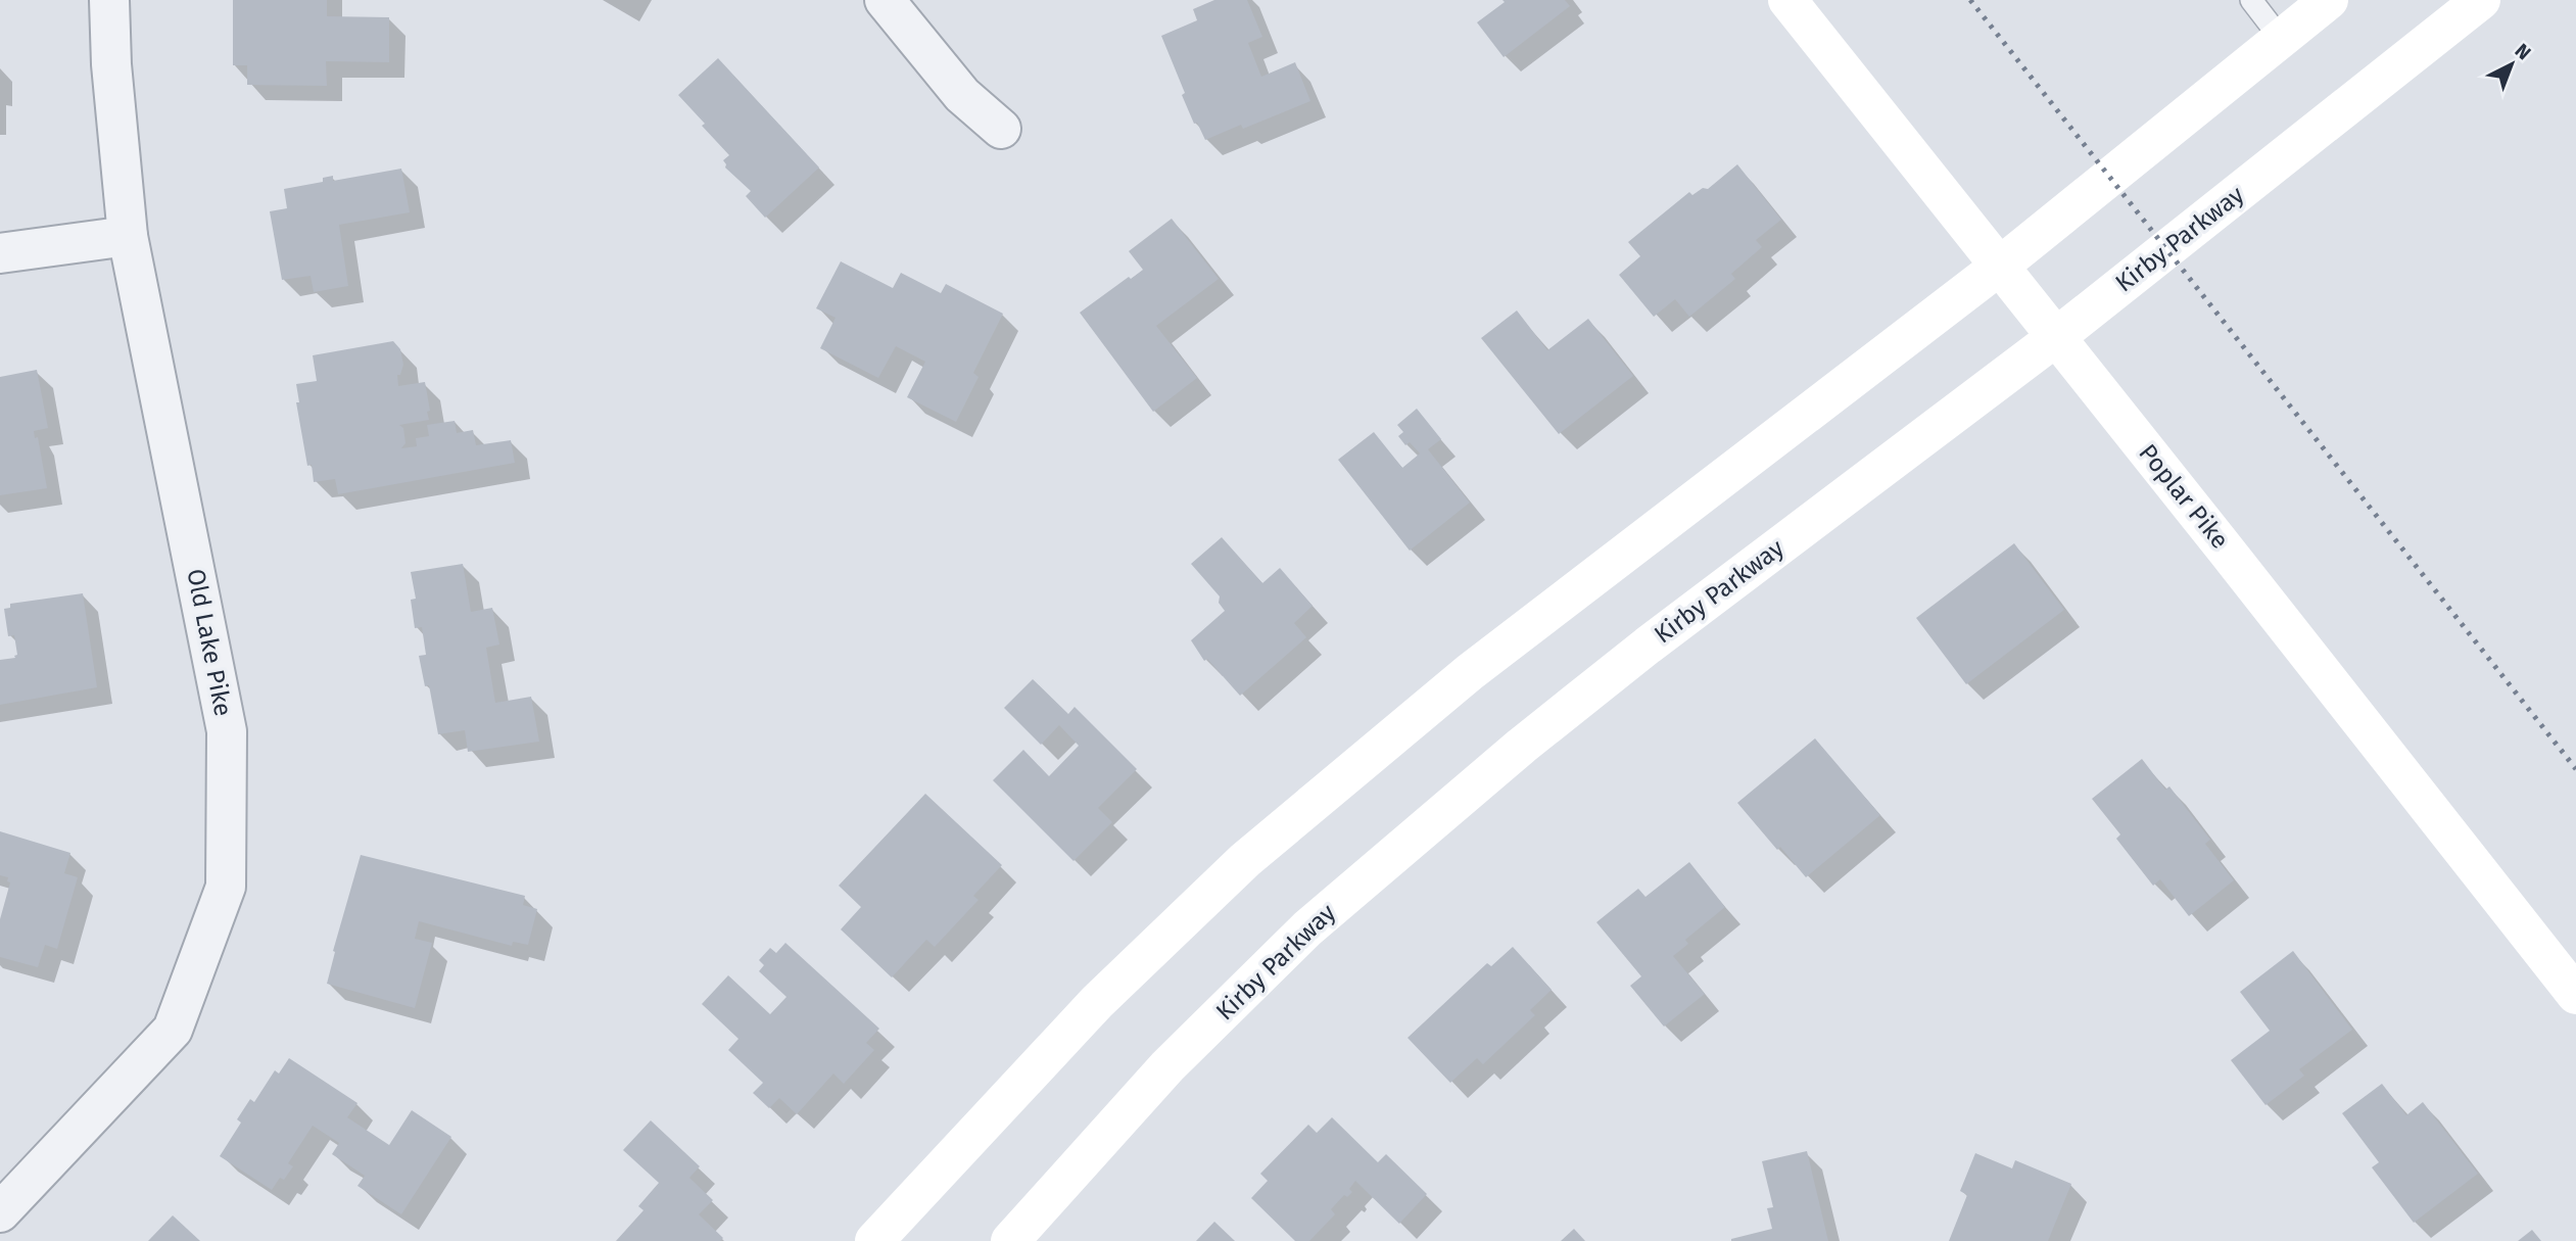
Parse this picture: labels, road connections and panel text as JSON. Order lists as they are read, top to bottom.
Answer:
{
  "streets": {
    "main road": ["Kirby Parkway", "Poplar Pike"],
    "street": ["Old Lake Pike"]
  },
  "crossings": [
    ["Kirby Parkway", "Poplar Pike"]
  ],
  "north": "top right"
}
